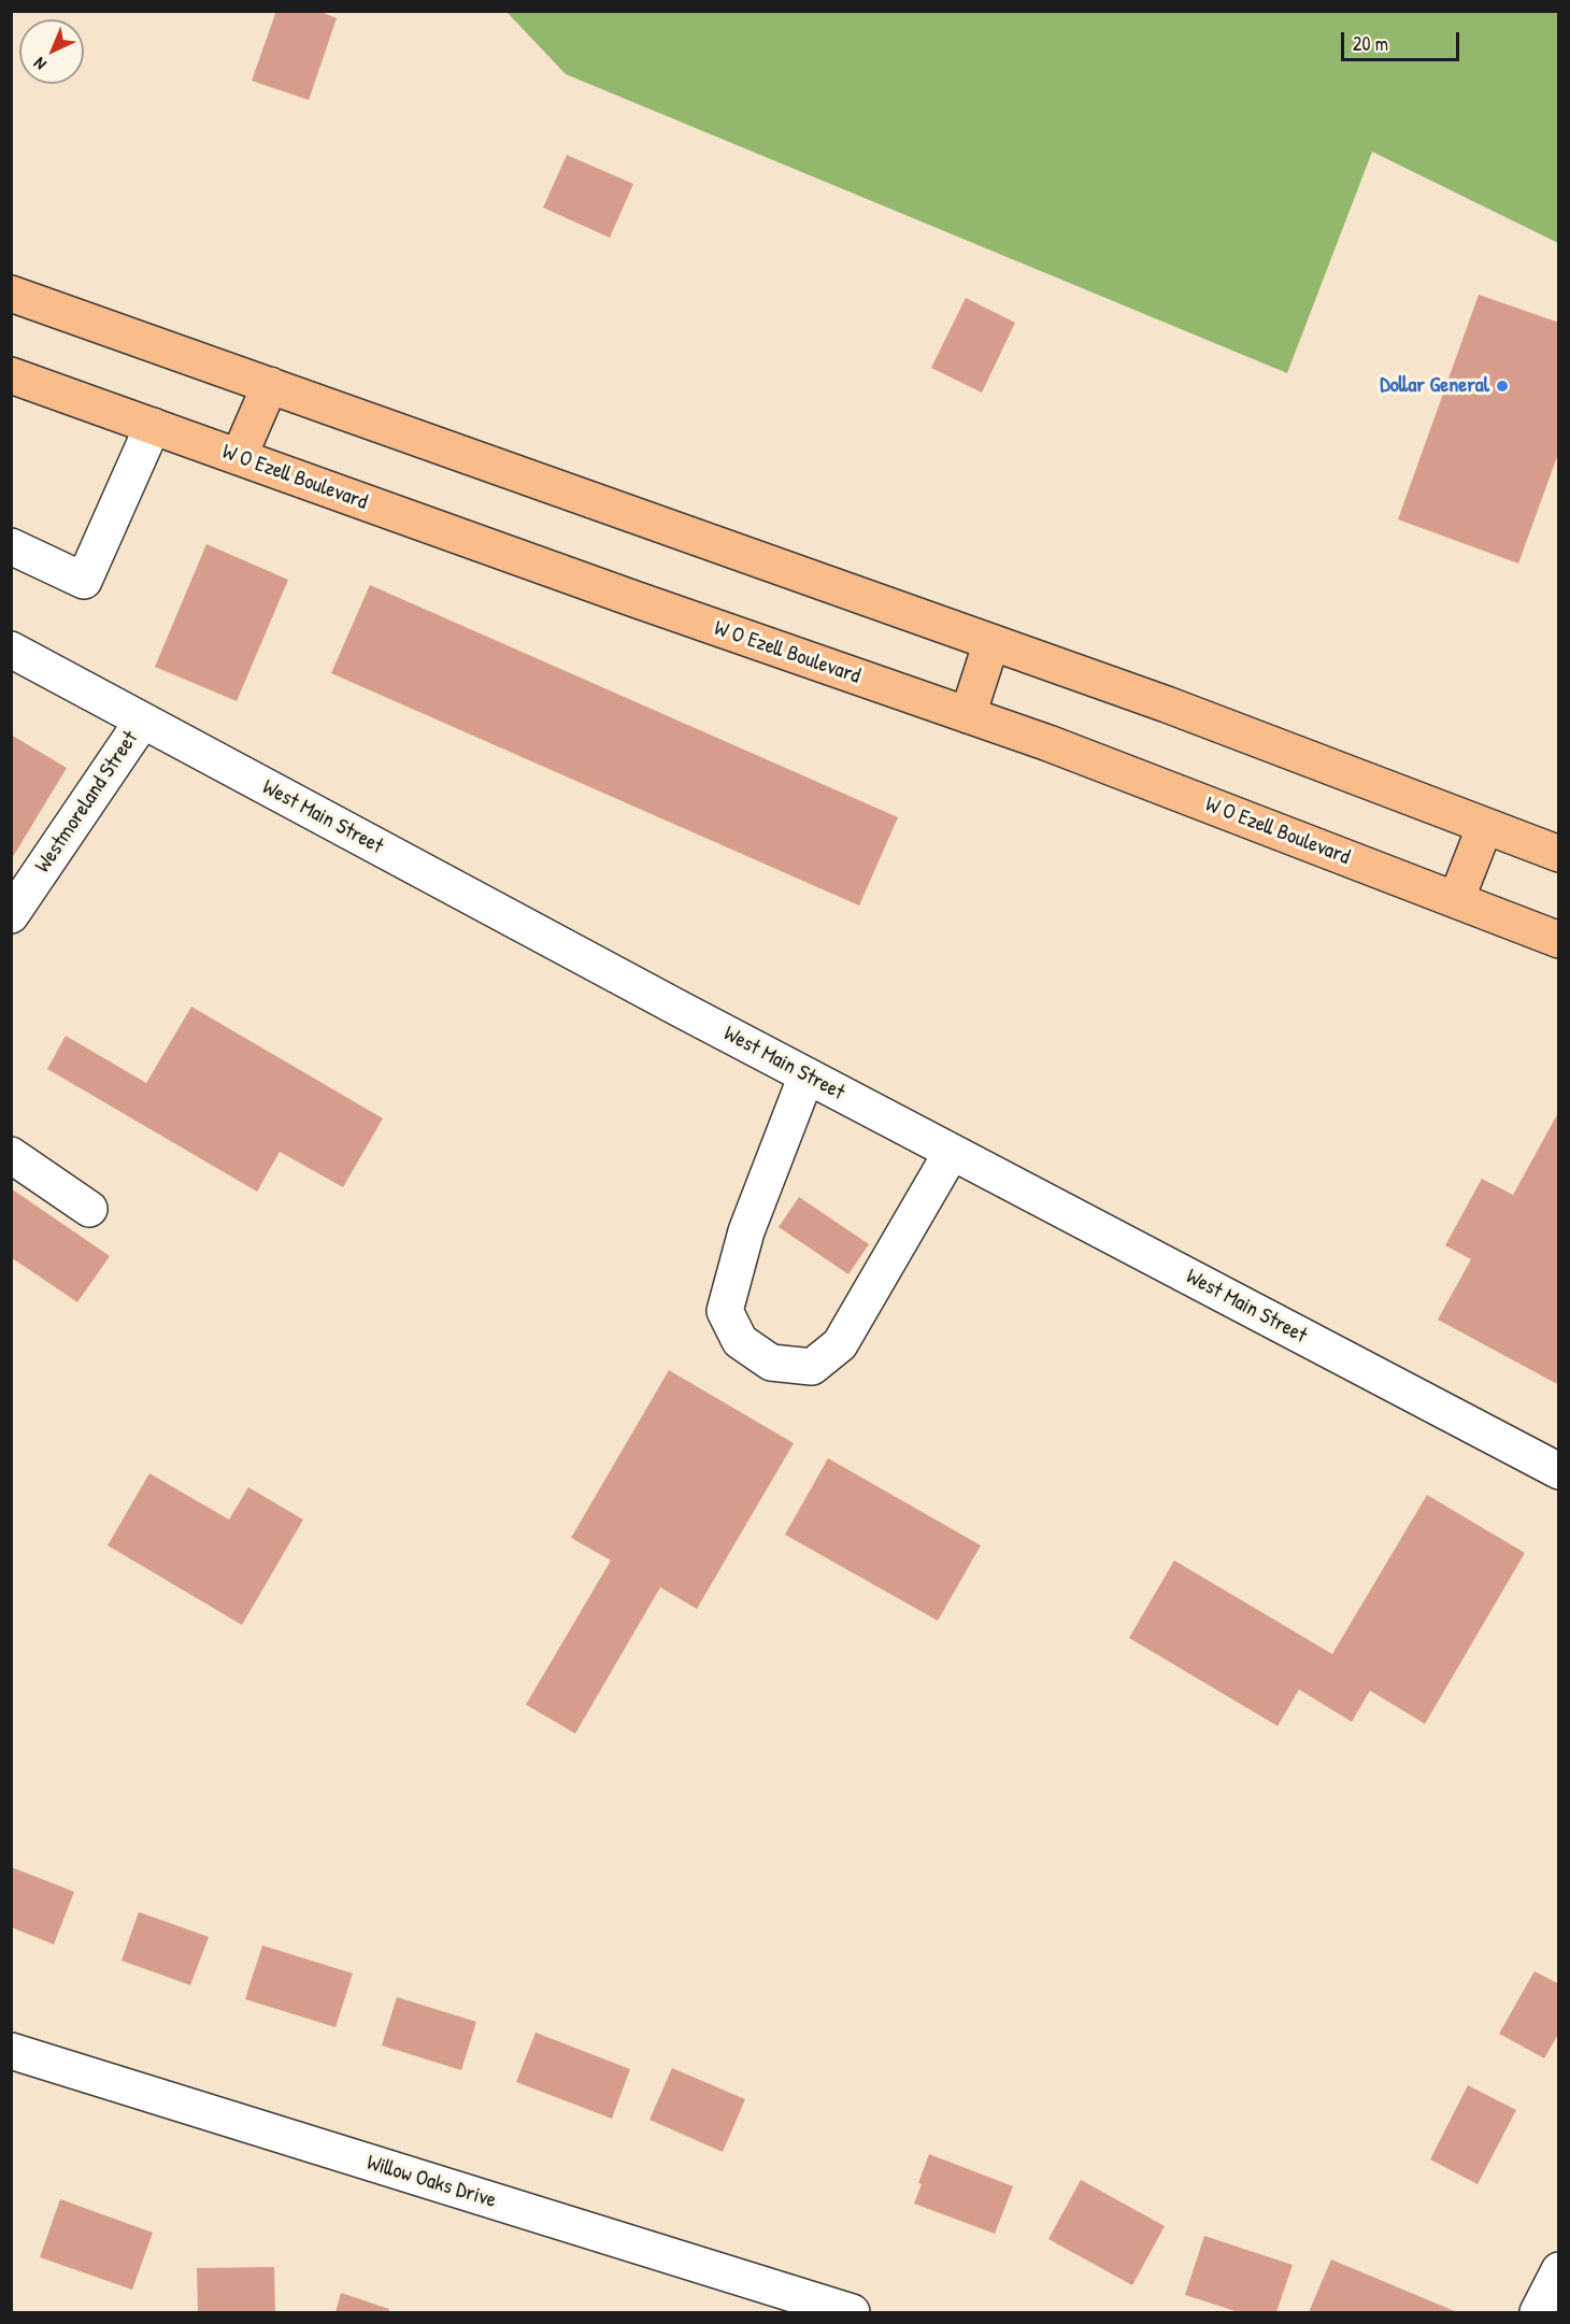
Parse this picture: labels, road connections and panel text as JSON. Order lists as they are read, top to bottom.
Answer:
{
  "streets": {
    "main road": ["W O Ezell Boulevard"],
    "street": ["Westmoreland Street", "West Main Street", "Willow Oaks Drive"]
  },
  "crossings": [
    ["Westmoreland Street", "West Main Street"]
  ],
  "places": ["Dollar General"],
  "scale_bar": "20 m",
  "north": "bottom left"
}
